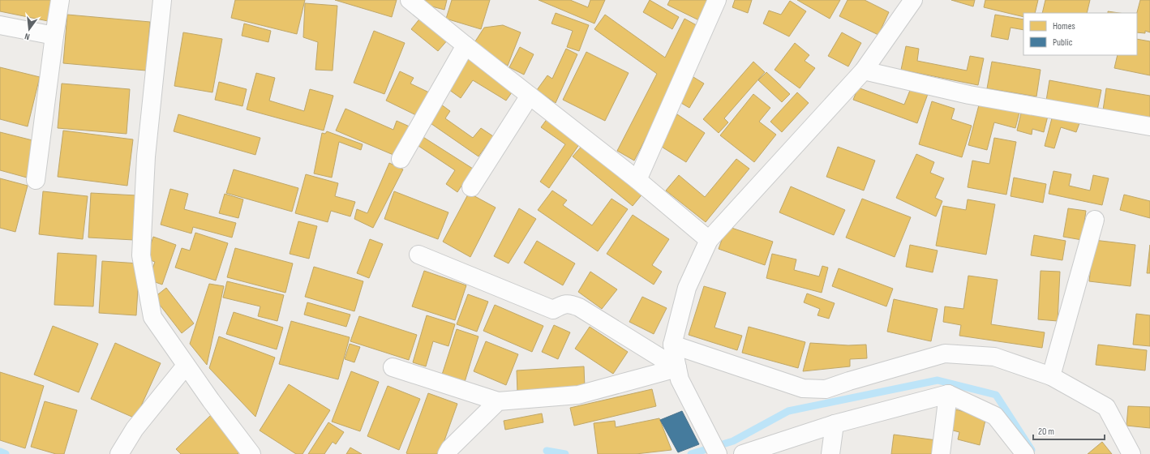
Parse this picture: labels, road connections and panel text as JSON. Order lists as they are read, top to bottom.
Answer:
{
  "legend": ["Homes", "Public"],
  "scale_bar": "20 m",
  "north": "bottom"
}
